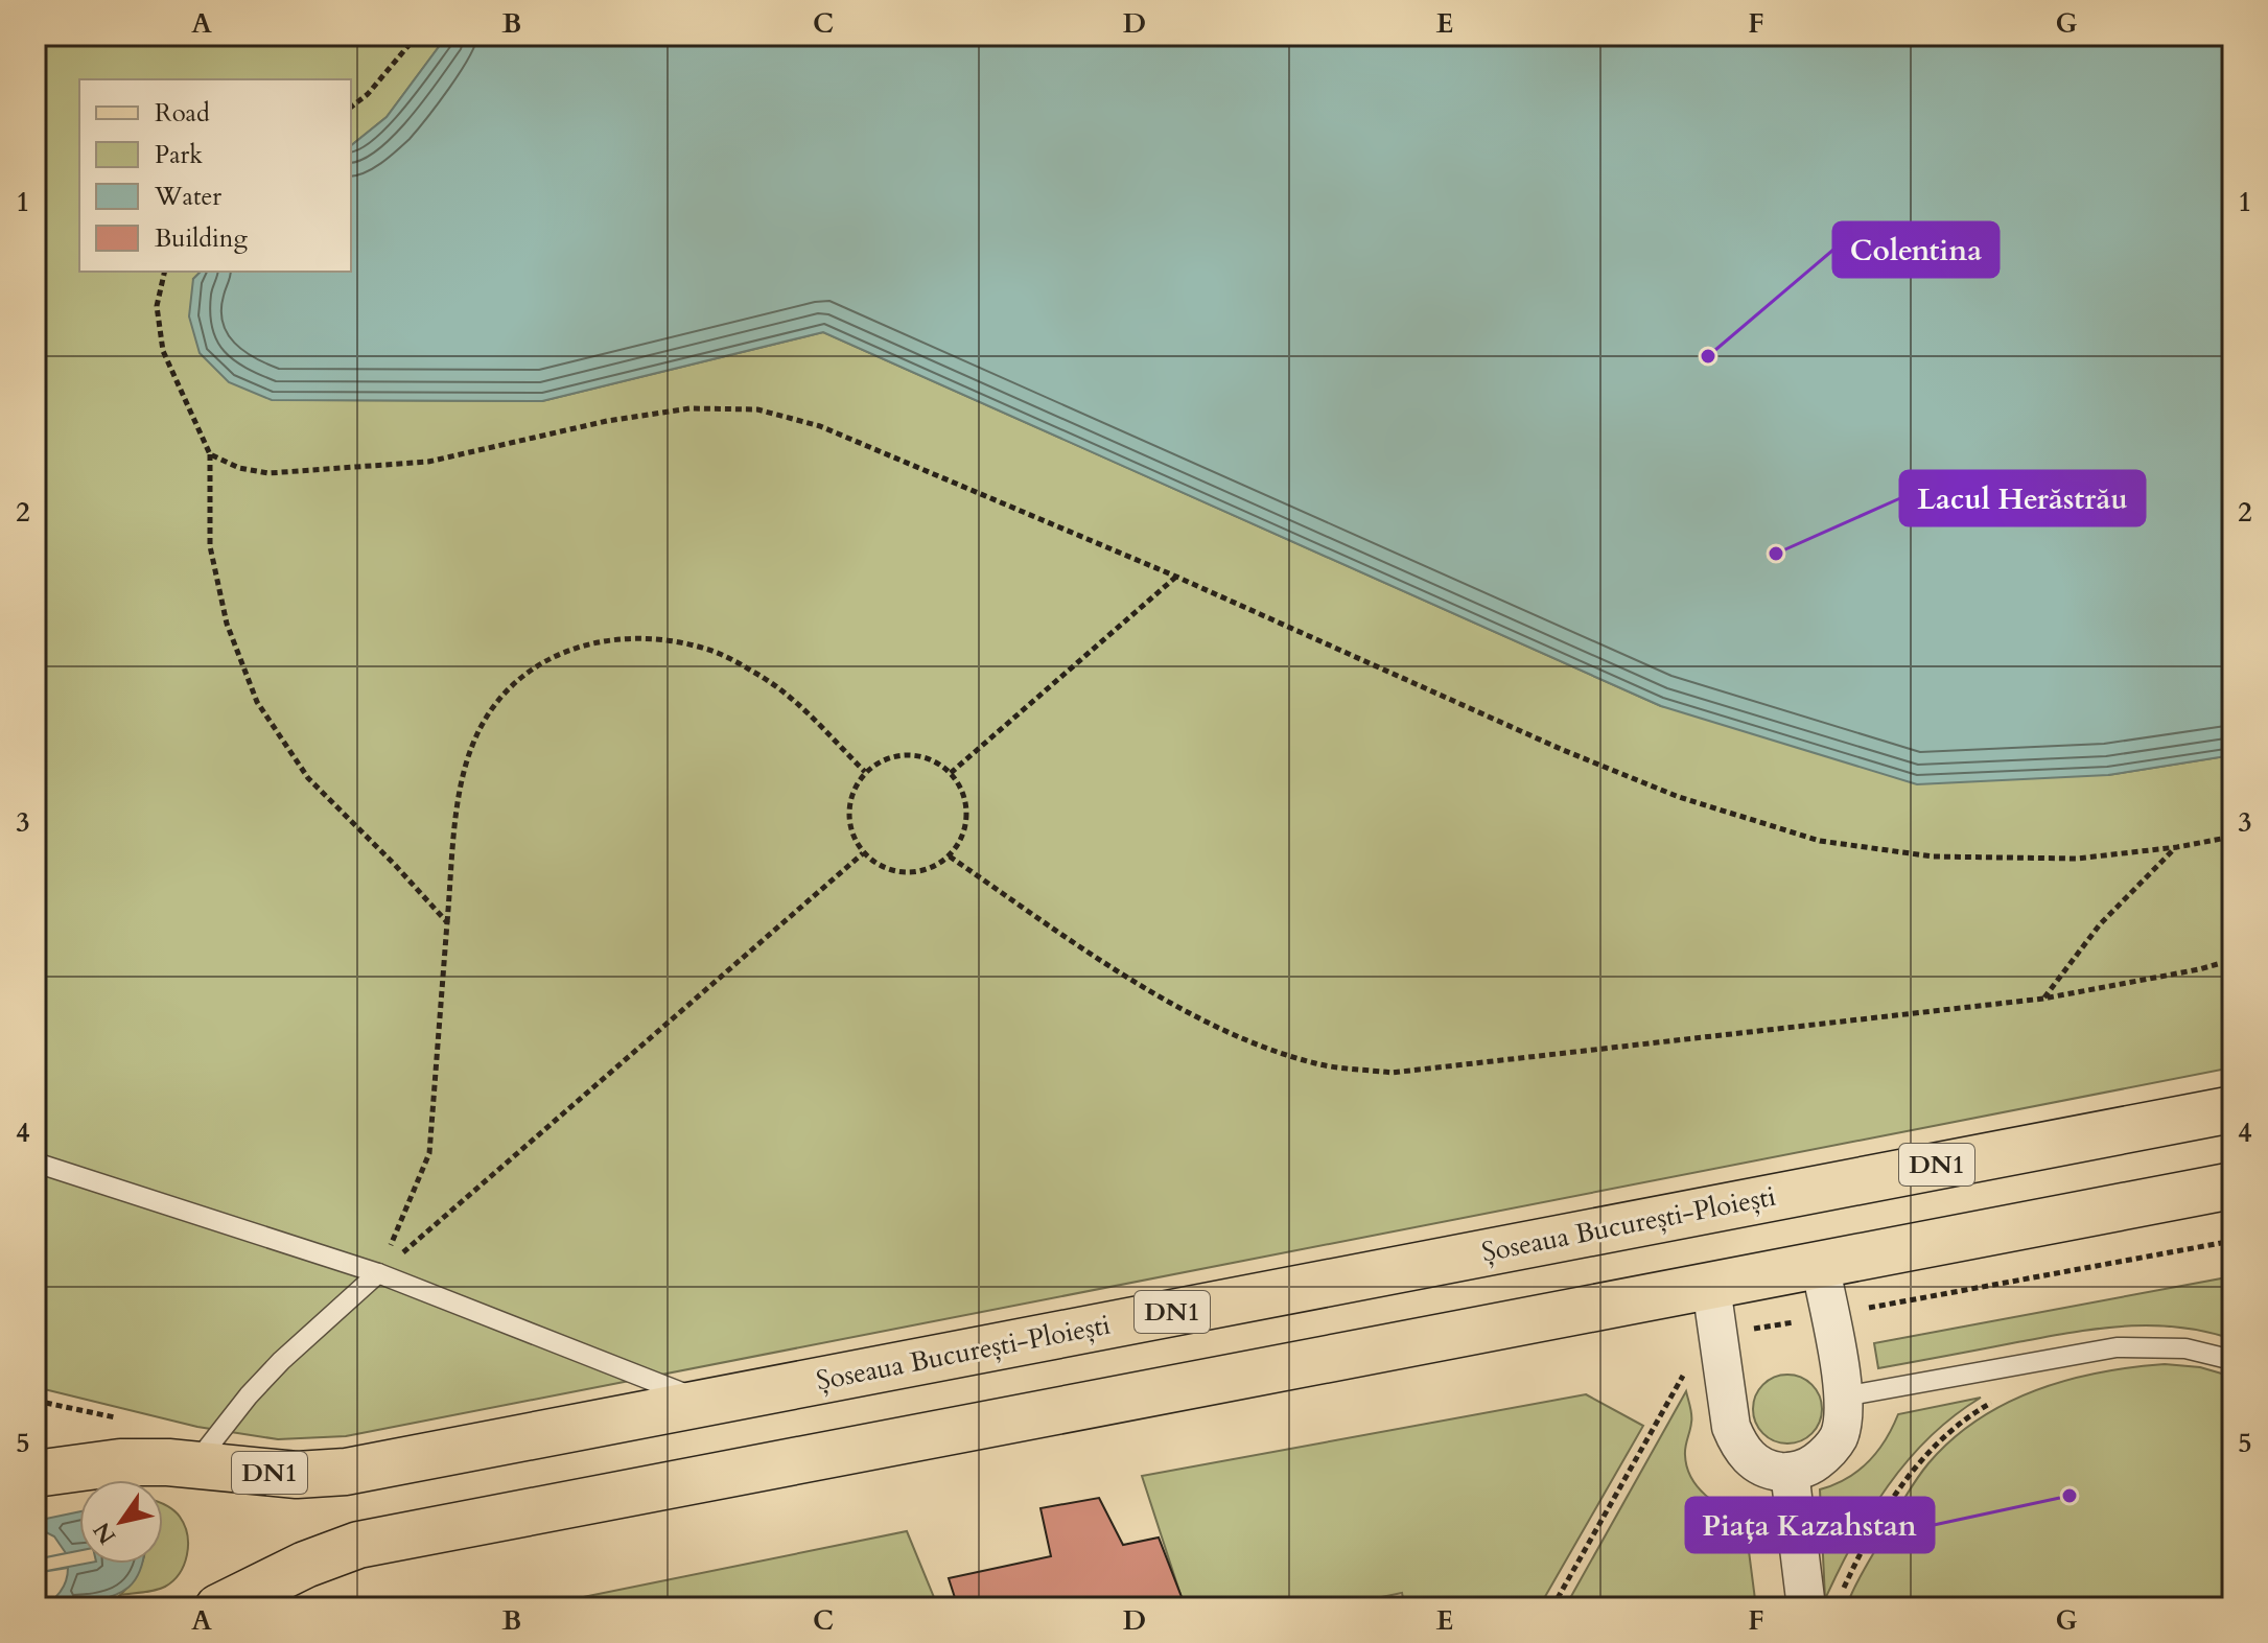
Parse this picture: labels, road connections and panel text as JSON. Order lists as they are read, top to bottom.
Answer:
{
  "streets": {
    "main road": ["DN1", "Șoseaua București-Ploiești"]
  },
  "places": ["Colentina", "Lacul Herăstrău", "Piața Kazahstan"],
  "legend": [
    "Road",
    "Park",
    "Water",
    "Building"
  ],
  "north": "bottom left",
  "grid": {
    "columns": [
      "A",
      "B",
      "C",
      "D",
      "E",
      "F",
      "G"
    ],
    "rows": [
      "1",
      "2",
      "3",
      "4",
      "5"
    ]
  }
}
